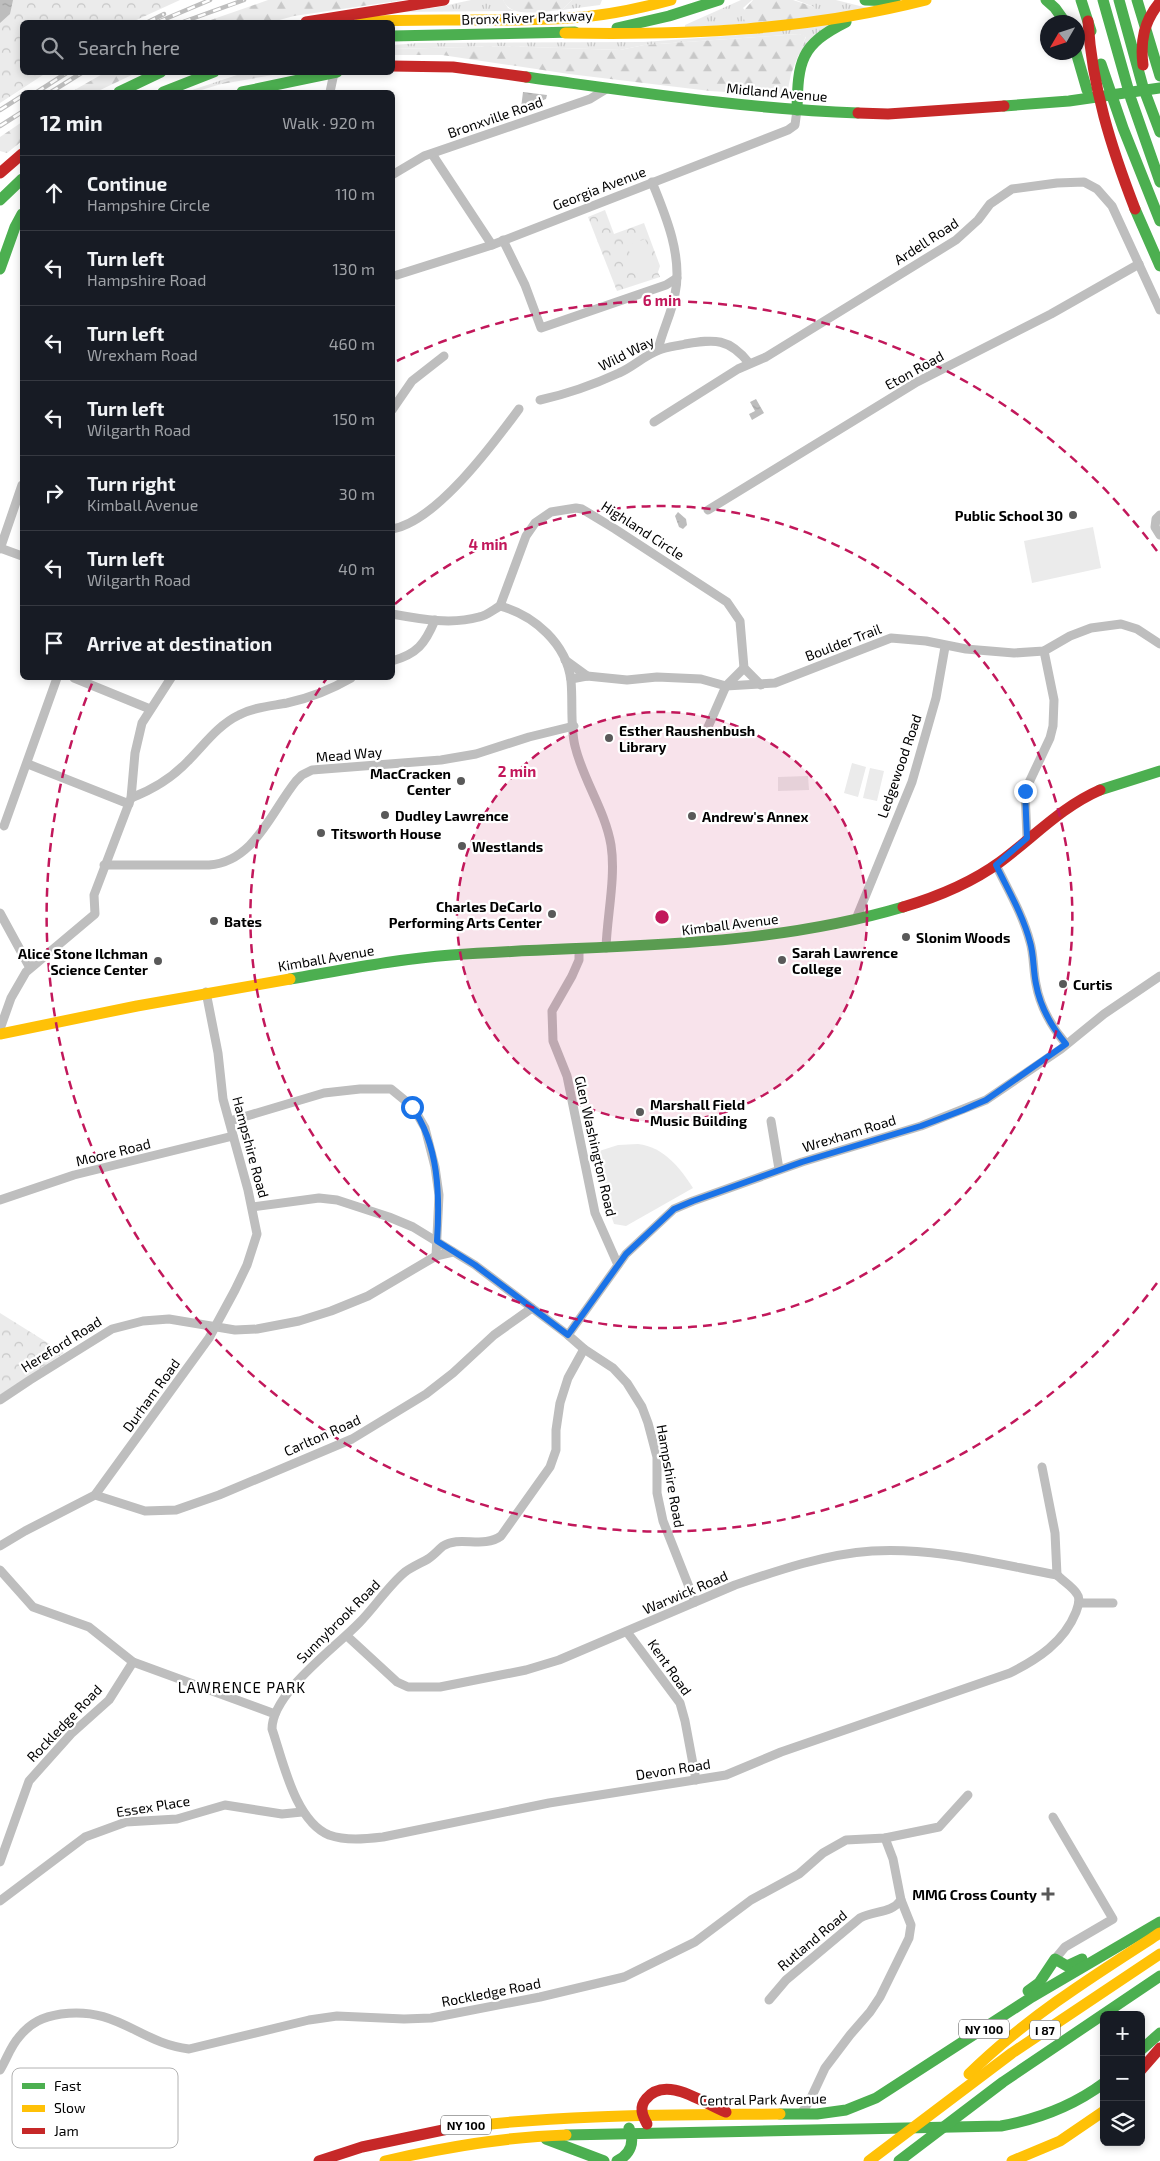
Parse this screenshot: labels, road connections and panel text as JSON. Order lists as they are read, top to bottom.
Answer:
{
  "streets": {
    "main road": [
      "Bronx River Parkway",
      "Midland Avenue",
      "Kimball Avenue",
      "NY 100",
      "I 87",
      "Central Park Avenue"
    ],
    "street": [
      "Bronxville Road",
      "Georgia Avenue",
      "Ardell Road",
      "Wild Way",
      "Eton Road",
      "Highland Circle",
      "Boulder Trail",
      "Mead Way",
      "Ledgewood Road",
      "Wrexham Road",
      "Glen Washington Road",
      "Hampshire Road",
      "Moore Road",
      "Hereford Road",
      "Durham Road",
      "Carlton Road",
      "Warwick Road",
      "Sunnybrook Road",
      "Kent Road",
      "Rockledge Road",
      "Devon Road",
      "Essex Place",
      "Rutland Road"
    ]
  },
  "crossings": [
    ["Midland Avenue", "Bronxville Road"],
    ["Midland Avenue", "Georgia Avenue"],
    ["Ardell Road", "Wild Way"],
    ["Ardell Road", "Eton Road"],
    ["Boulder Trail", "Ledgewood Road"],
    ["Ledgewood Road", "Kimball Avenue"],
    ["Kimball Avenue", "Glen Washington Road"],
    ["Kimball Avenue", "Hampshire Road"],
    ["Wrexham Road", "Glen Washington Road"],
    ["Wrexham Road", "Hampshire Road"],
    ["Hampshire Road", "Moore Road"],
    ["Hampshire Road", "Hereford Road"],
    ["Hampshire Road", "Durham Road"],
    ["Hampshire Road", "Carlton Road"],
    ["Hampshire Road", "Warwick Road"],
    ["Hampshire Road", "Sunnybrook Road"],
    ["Hereford Road", "Durham Road"],
    ["Durham Road", "Carlton Road"],
    ["Warwick Road", "Sunnybrook Road"],
    ["Warwick Road", "Kent Road"],
    ["Sunnybrook Road", "Devon Road"],
    ["Kent Road", "Devon Road"],
    ["Devon Road", "Essex Place"]
  ],
  "districts": ["LAWRENCE PARK"],
  "places": {
    "other": [
      "Public School 30",
      "Esther Raushenbush Library",
      "MacCracken Center",
      "Dudley Lawrence",
      "Andrew's Annex",
      "Titsworth House",
      "Westlands",
      "Charles DeCarlo Performing Arts Center",
      "Bates",
      "Slonim Woods",
      "Sarah Lawrence College",
      "Alice Stone Ilchman Science Center",
      "Curtis",
      "Marshall Field Music Building"
    ],
    "health": ["MMG Cross County"]
  },
  "legend": ["Fast", "Slow", "Jam"],
  "north": "bottom left",
  "page": {
    "search": "Search here",
    "heading": ["12 min", "Walk · 920 m"],
    "list": [
      ["Continue", "Hampshire Circle", "110 m"],
      ["Turn left", "Hampshire Road", "130 m"],
      ["Turn left", "Wrexham Road", "460 m"],
      ["Turn left", "Wilgarth Road", "150 m"],
      ["Turn right", "Kimball Avenue", "30 m"],
      ["Turn left", "Wilgarth Road", "40 m"],
      "Arrive at destination"
    ],
    "map_buttons": ["+", "−"]
  },
  "rings": ["6 min", "4 min", "2 min"]
}
